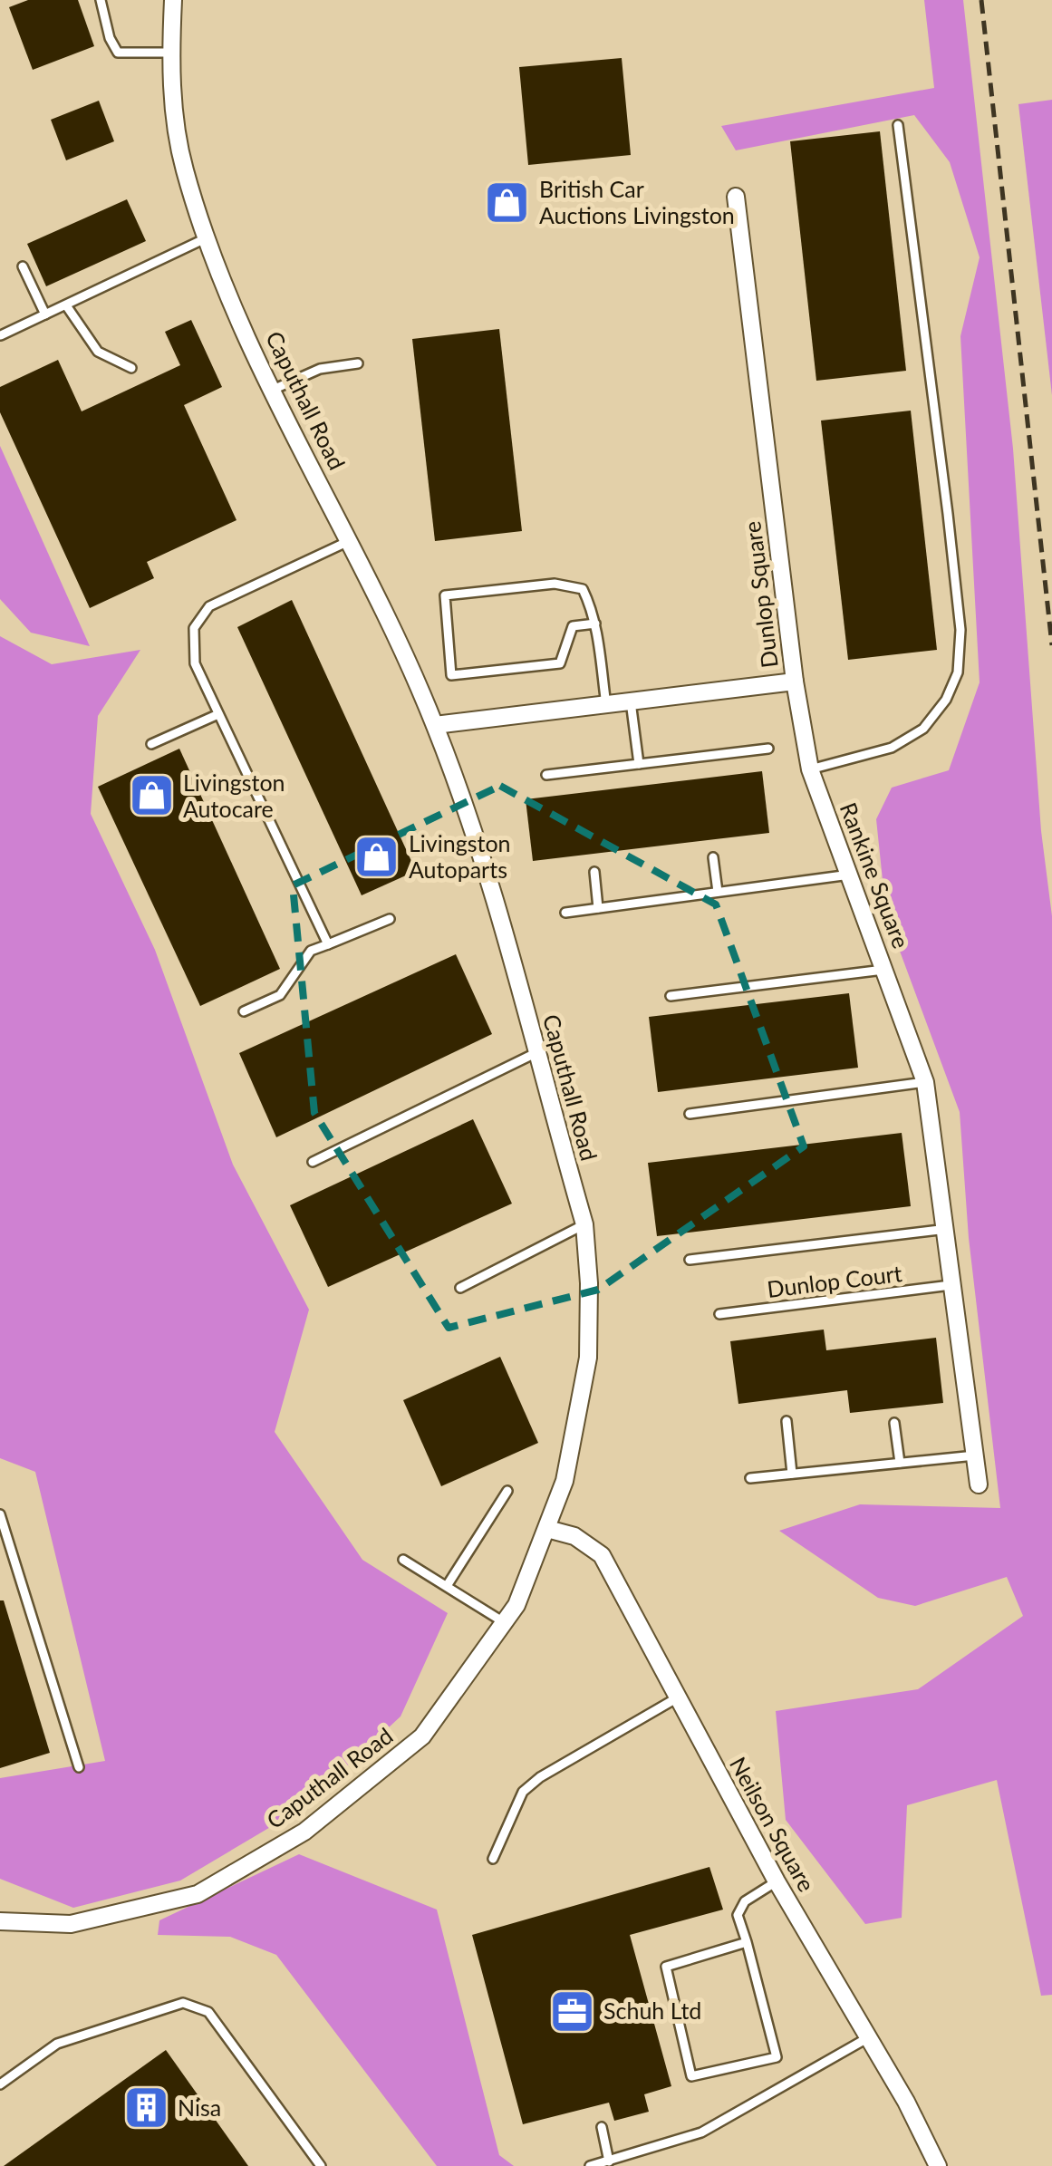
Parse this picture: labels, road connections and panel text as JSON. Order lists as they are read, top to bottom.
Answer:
{
  "streets": {
    "street": [
      "Caputhall Road",
      "Dunlop Square",
      "Rankine Square",
      "Neilson Square"
    ],
    "lane": ["Dunlop Court"]
  },
  "crossings": [
    ["Caputhall Road", "Dunlop Square"],
    ["Caputhall Road", "Neilson Square"],
    ["Dunlop Square", "Rankine Square"],
    ["Rankine Square", "Dunlop Court"]
  ],
  "places": {
    "shop": ["British Car Auctions Livingston", "Livingston Autocare", "Livingston Autoparts"],
    "office": ["Schuh Ltd"],
    "building": ["Nisa"]
  }
}
